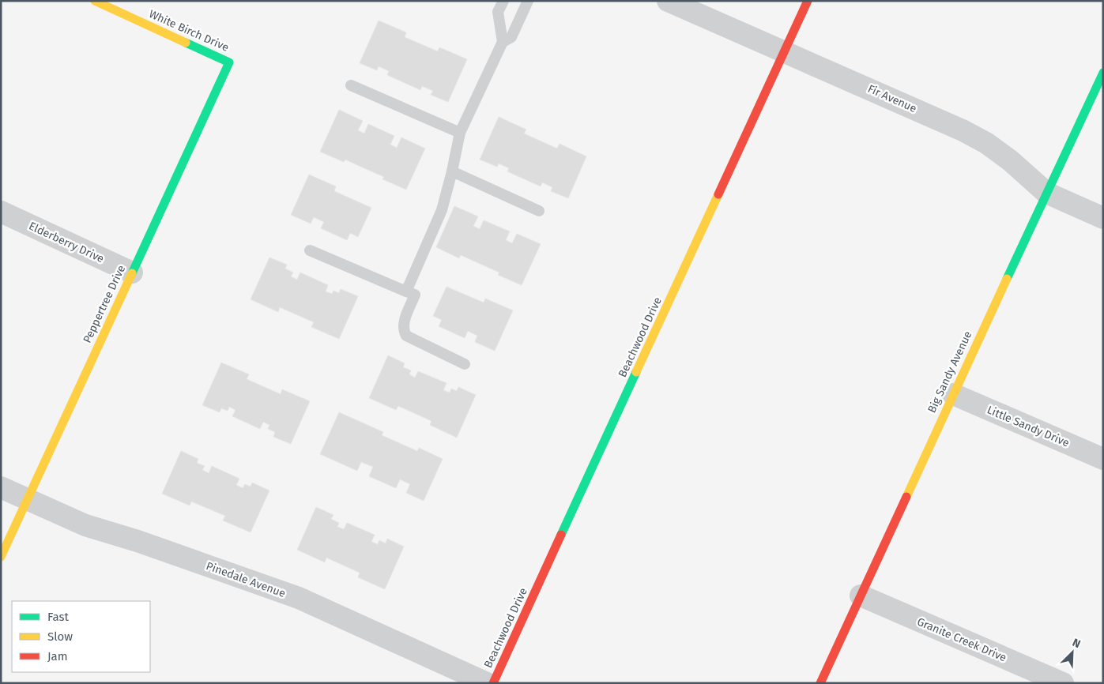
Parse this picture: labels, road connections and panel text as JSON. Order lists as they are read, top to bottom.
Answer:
{
  "streets": {
    "street": [
      "White Birch Drive",
      "Fir Avenue",
      "Elderberry Drive",
      "Peppertree Drive",
      "Beachwood Drive",
      "Big Sandy Avenue",
      "Little Sandy Drive",
      "Pinedale Avenue",
      "Granite Creek Drive"
    ]
  },
  "crossings": [
    ["White Birch Drive", "Peppertree Drive"],
    ["Fir Avenue", "Beachwood Drive"],
    ["Fir Avenue", "Big Sandy Avenue"],
    ["Elderberry Drive", "Peppertree Drive"],
    ["Peppertree Drive", "Pinedale Avenue"],
    ["Big Sandy Avenue", "Little Sandy Drive"],
    ["Big Sandy Avenue", "Granite Creek Drive"]
  ],
  "legend": ["Fast", "Slow", "Jam"],
  "north": "top right"
}
